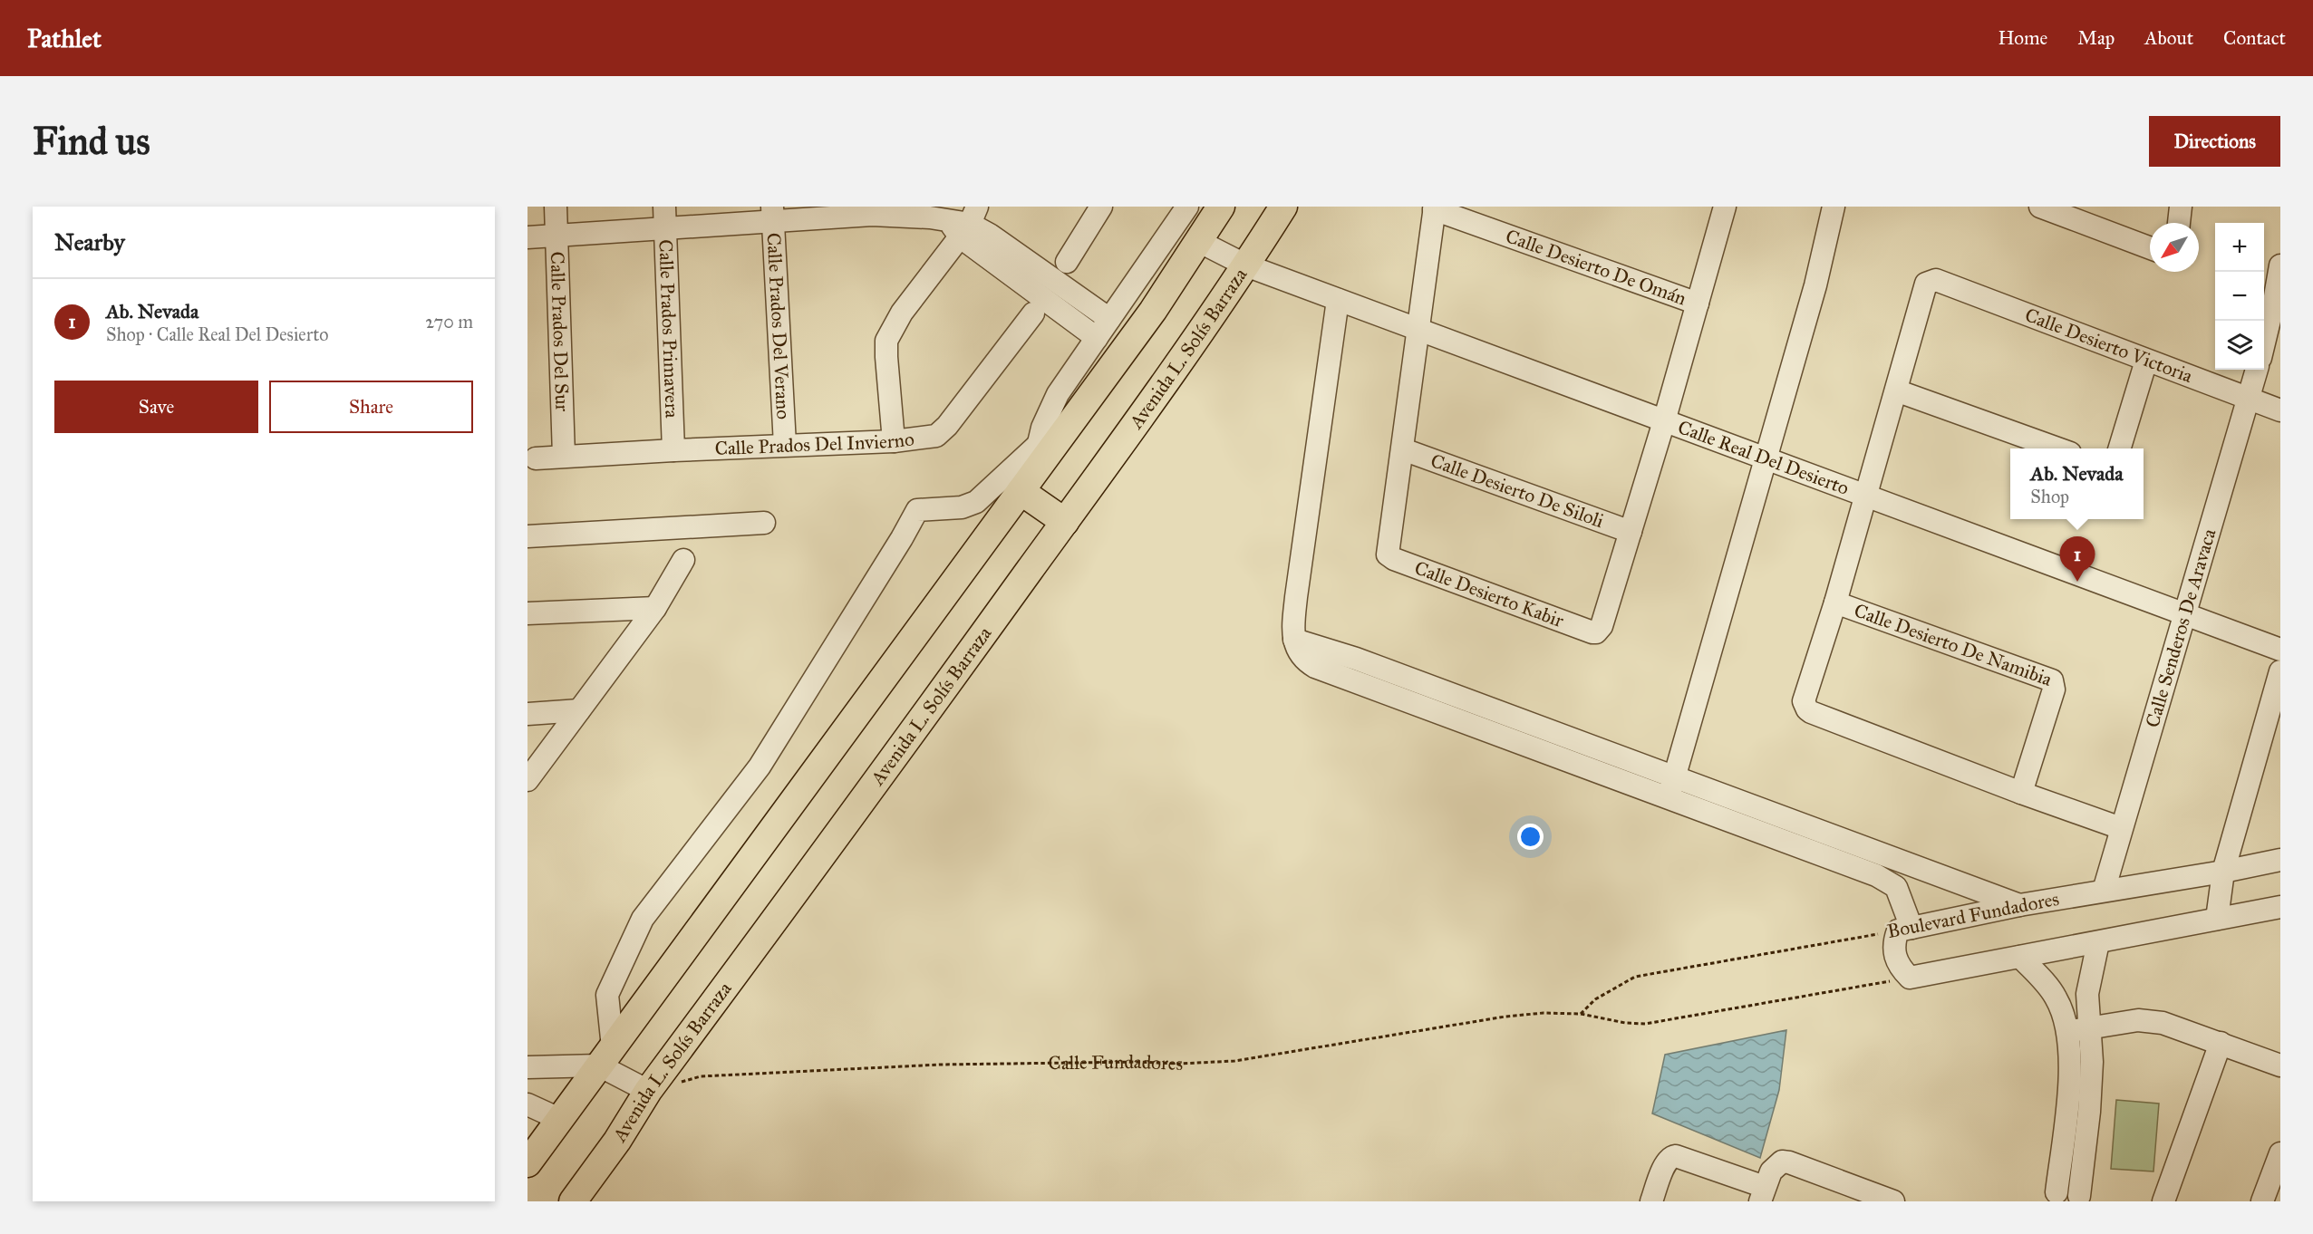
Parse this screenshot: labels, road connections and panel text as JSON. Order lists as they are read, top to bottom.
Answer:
{
  "streets": {
    "main road": ["Avenida L. Solís Barraza"],
    "street": [
      "Calle Desierto De Omán",
      "Calle Prados Del Verano",
      "Calle Prados Primavera",
      "Calle Prados Del Sur",
      "Calle Desierto Victoria",
      "Calle Prados Del Invierno",
      "Calle Real Del Desierto",
      "Calle Desierto De Siloli",
      "Calle Desierto Kabir",
      "Calle Senderos De Aravaca",
      "Calle Desierto De Namibia",
      "Boulevard Fundadores"
    ],
    "path": ["Calle Fundadores"]
  },
  "crossings": [
    ["Calle Desierto De Omán", "Calle Desierto Kabir"],
    ["Calle Prados Del Verano", "Calle Prados Del Invierno"],
    ["Calle Prados Primavera", "Calle Prados Del Invierno"],
    ["Calle Prados Del Sur", "Calle Prados Del Invierno"],
    ["Calle Desierto Victoria", "Calle Senderos De Aravaca"],
    ["Calle Desierto Victoria", "Calle Desierto De Namibia"],
    ["Avenida L. Solís Barraza", "Calle Real Del Desierto"],
    ["Calle Real Del Desierto", "Calle Desierto Kabir"],
    ["Calle Real Del Desierto", "Calle Senderos De Aravaca"],
    ["Calle Real Del Desierto", "Calle Desierto De Namibia"],
    ["Calle Desierto De Siloli", "Calle Desierto Kabir"],
    ["Calle Senderos De Aravaca", "Calle Desierto De Namibia"],
    ["Calle Senderos De Aravaca", "Boulevard Fundadores"],
    ["Boulevard Fundadores", "Calle Fundadores"]
  ],
  "north": "bottom left",
  "page": {
    "header": "Pathlet",
    "nav": [
      "Home",
      "Map",
      "About",
      "Contact"
    ],
    "buttons": [
      "Directions",
      ["Save", "Share"]
    ],
    "title": "Find us",
    "heading": "Nearby",
    "map_buttons": ["+", "−"],
    "list": [
      {
        "mark": "1",
        "name": "Ab. Nevada",
        "note": "Shop · Calle Real Del Desierto",
        "value": "270 m"
      }
    ],
    "popup": ["Ab. Nevada", "Shop"],
    "pins": "1"
  }
}
